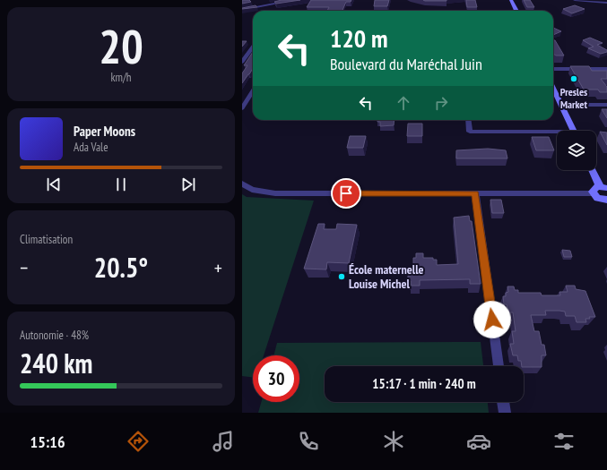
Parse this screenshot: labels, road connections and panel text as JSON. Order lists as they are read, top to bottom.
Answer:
{
  "places": ["Presles Market", "École maternelle Louise Michel"],
  "page": {
    "tile": [
      ["20", "km/h"],
      "Climatisation",
      ["Autonomie · 48%", "240 km"]
    ],
    "turn": ["120 m", "Boulevard du Maréchal Juin"],
    "song": ["Paper Moons", "Ada Vale"],
    "heat": ["−", "20.5°", "+"],
    "limit": "30",
    "trip": "15:17 · 1 min · 240 m",
    "tabs": "15:16"
  }
}
